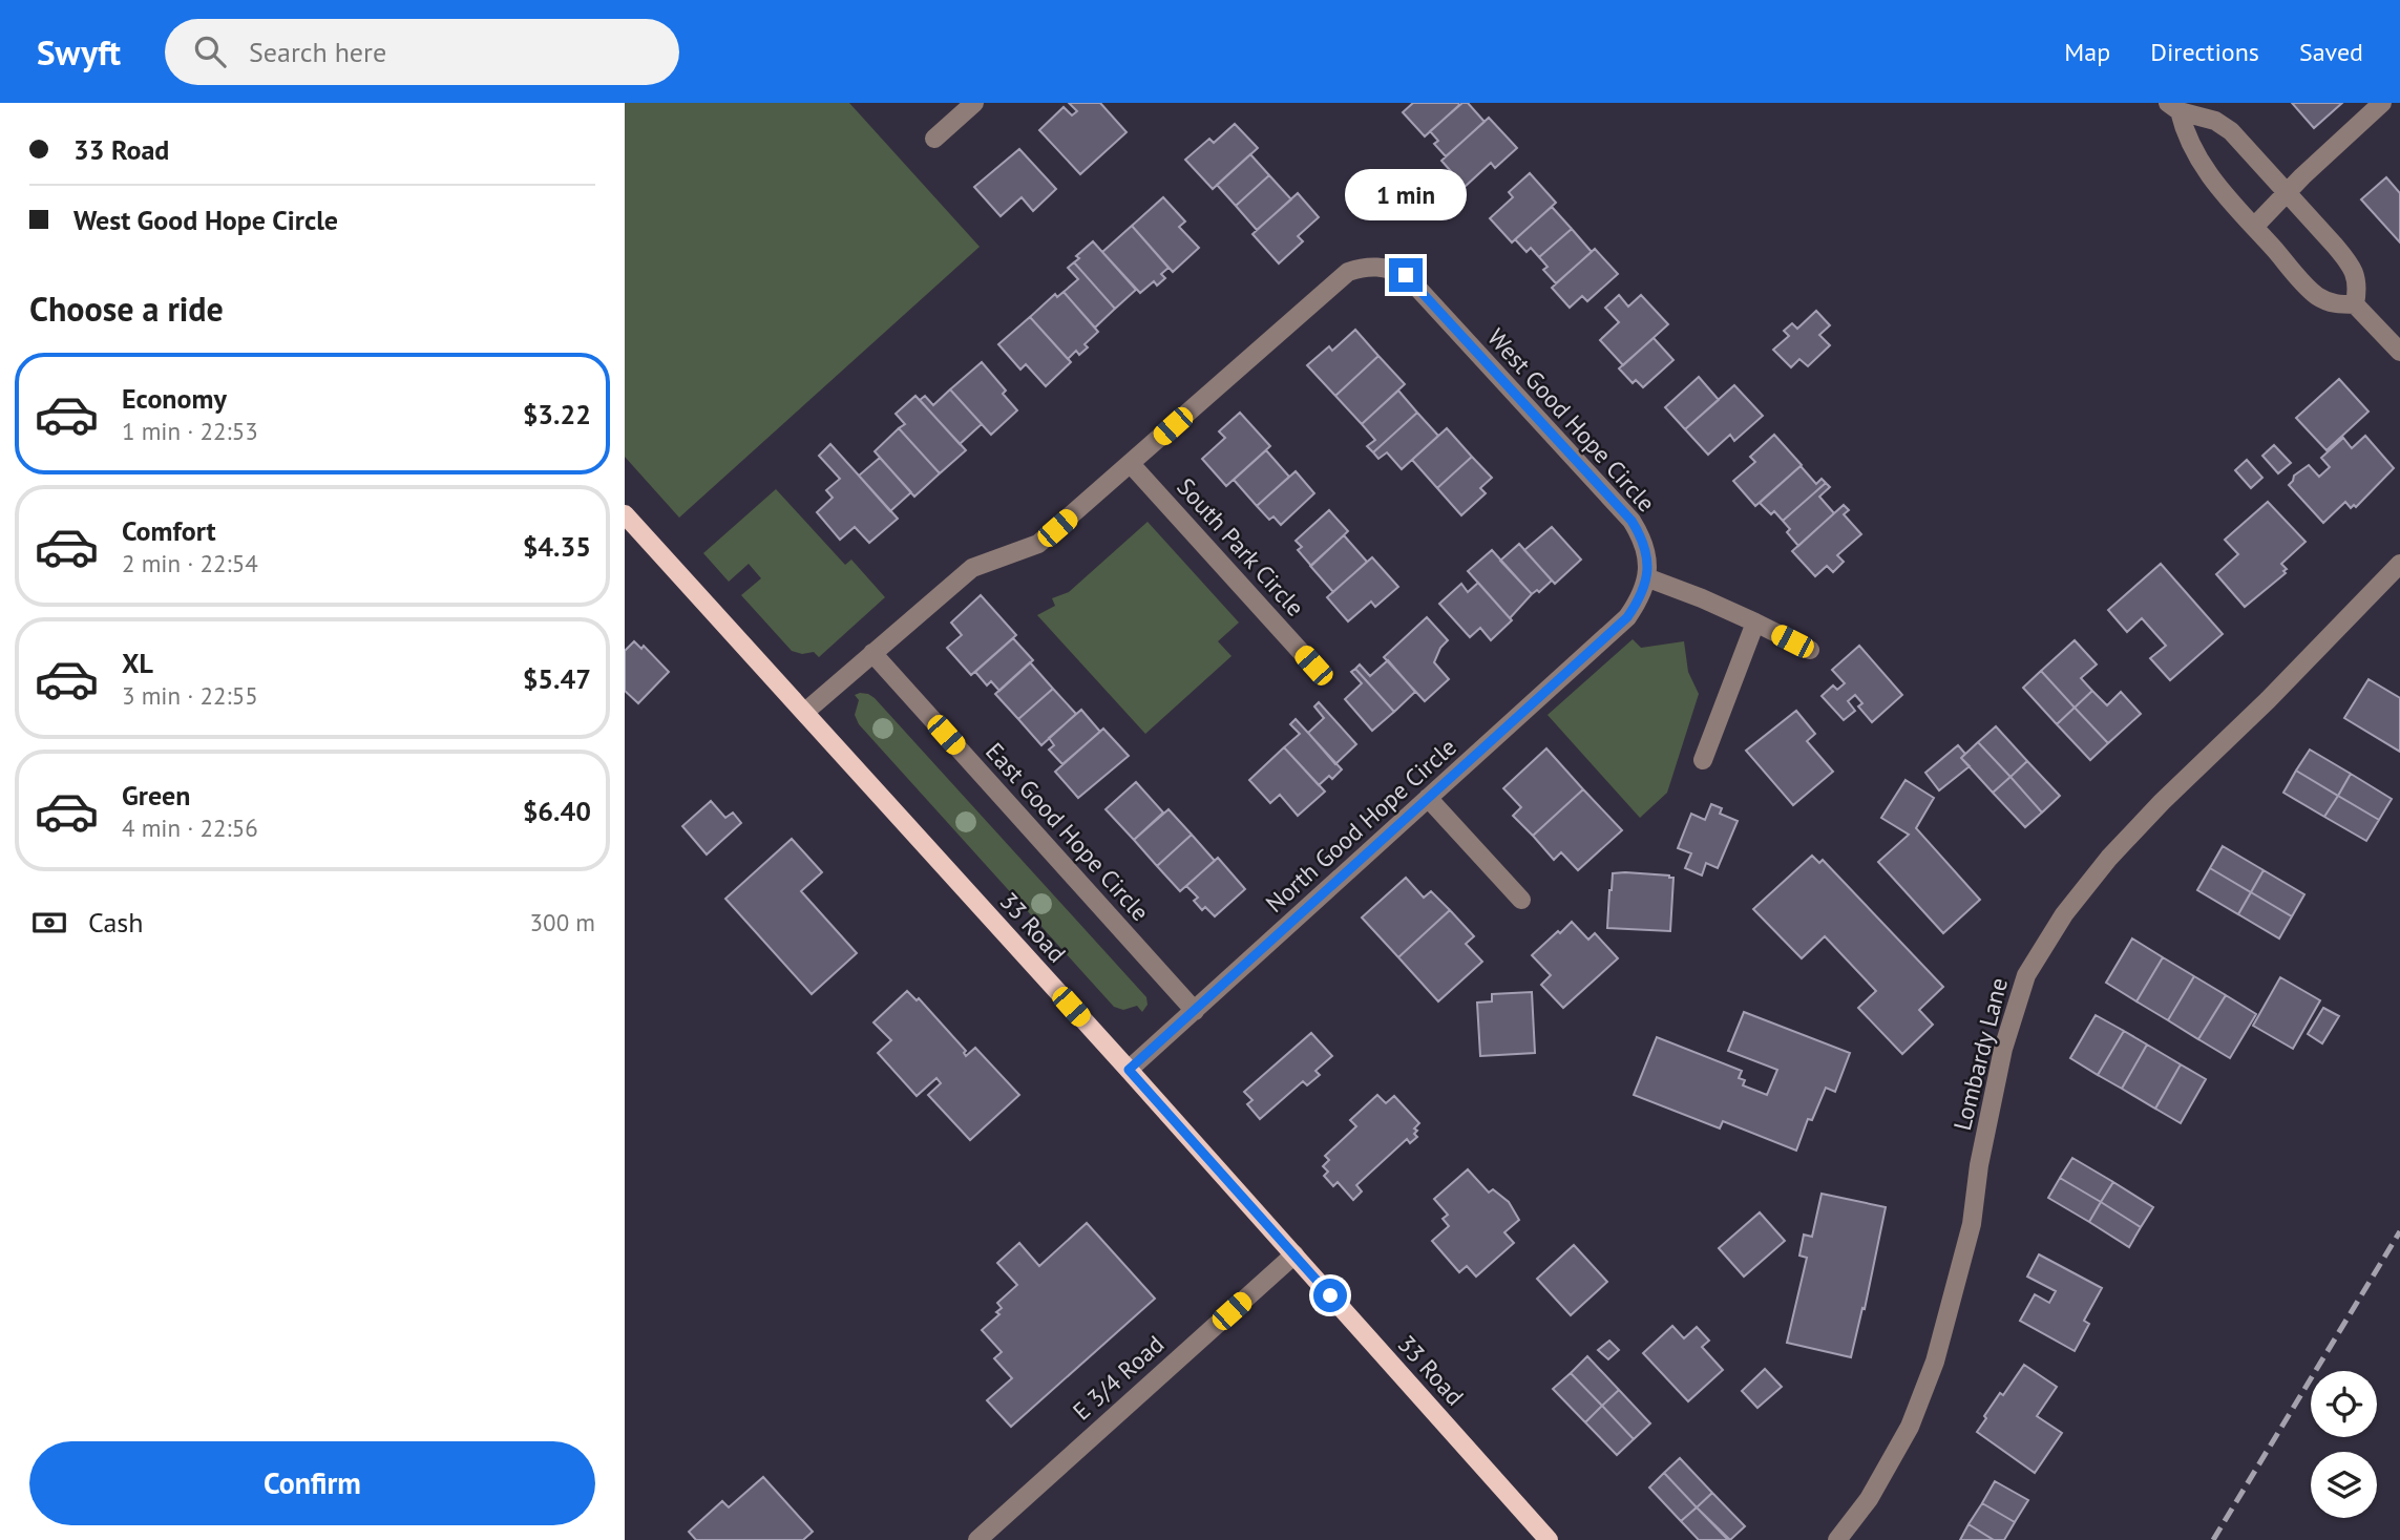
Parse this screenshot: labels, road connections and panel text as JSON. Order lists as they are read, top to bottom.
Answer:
{
  "streets": {
    "main road": ["33 Road"],
    "street": [
      "West Good Hope Circle",
      "South Park Circle",
      "North Good Hope Circle",
      "East Good Hope Circle",
      "Lombardy Lane",
      "E 3/4 Road"
    ]
  },
  "crossings": [
    ["West Good Hope Circle", "South Park Circle"],
    ["West Good Hope Circle", "North Good Hope Circle"],
    ["North Good Hope Circle", "East Good Hope Circle"],
    ["North Good Hope Circle", "33 Road"],
    ["33 Road", "E 3/4 Road"]
  ],
  "page": {
    "header": "Swyft",
    "search": "Search here",
    "nav": ["Map", "Directions", "Saved"],
    "banner": ["33 Road", "West Good Hope Circle"],
    "bubble": "1 min",
    "heading": "Choose a ride",
    "list": [
      {
        "name": "Economy",
        "note": "1 min · 22:53",
        "value": "$3.22"
      },
      {
        "name": "Comfort",
        "note": "2 min · 22:54",
        "value": "$4.35"
      },
      {
        "name": "XL",
        "note": "3 min · 22:55",
        "value": "$5.47"
      },
      {
        "name": "Green",
        "note": "4 min · 22:56",
        "value": "$6.40"
      }
    ],
    "pay": ["Cash", "300 m"],
    "buttons": "Confirm"
  }
}
